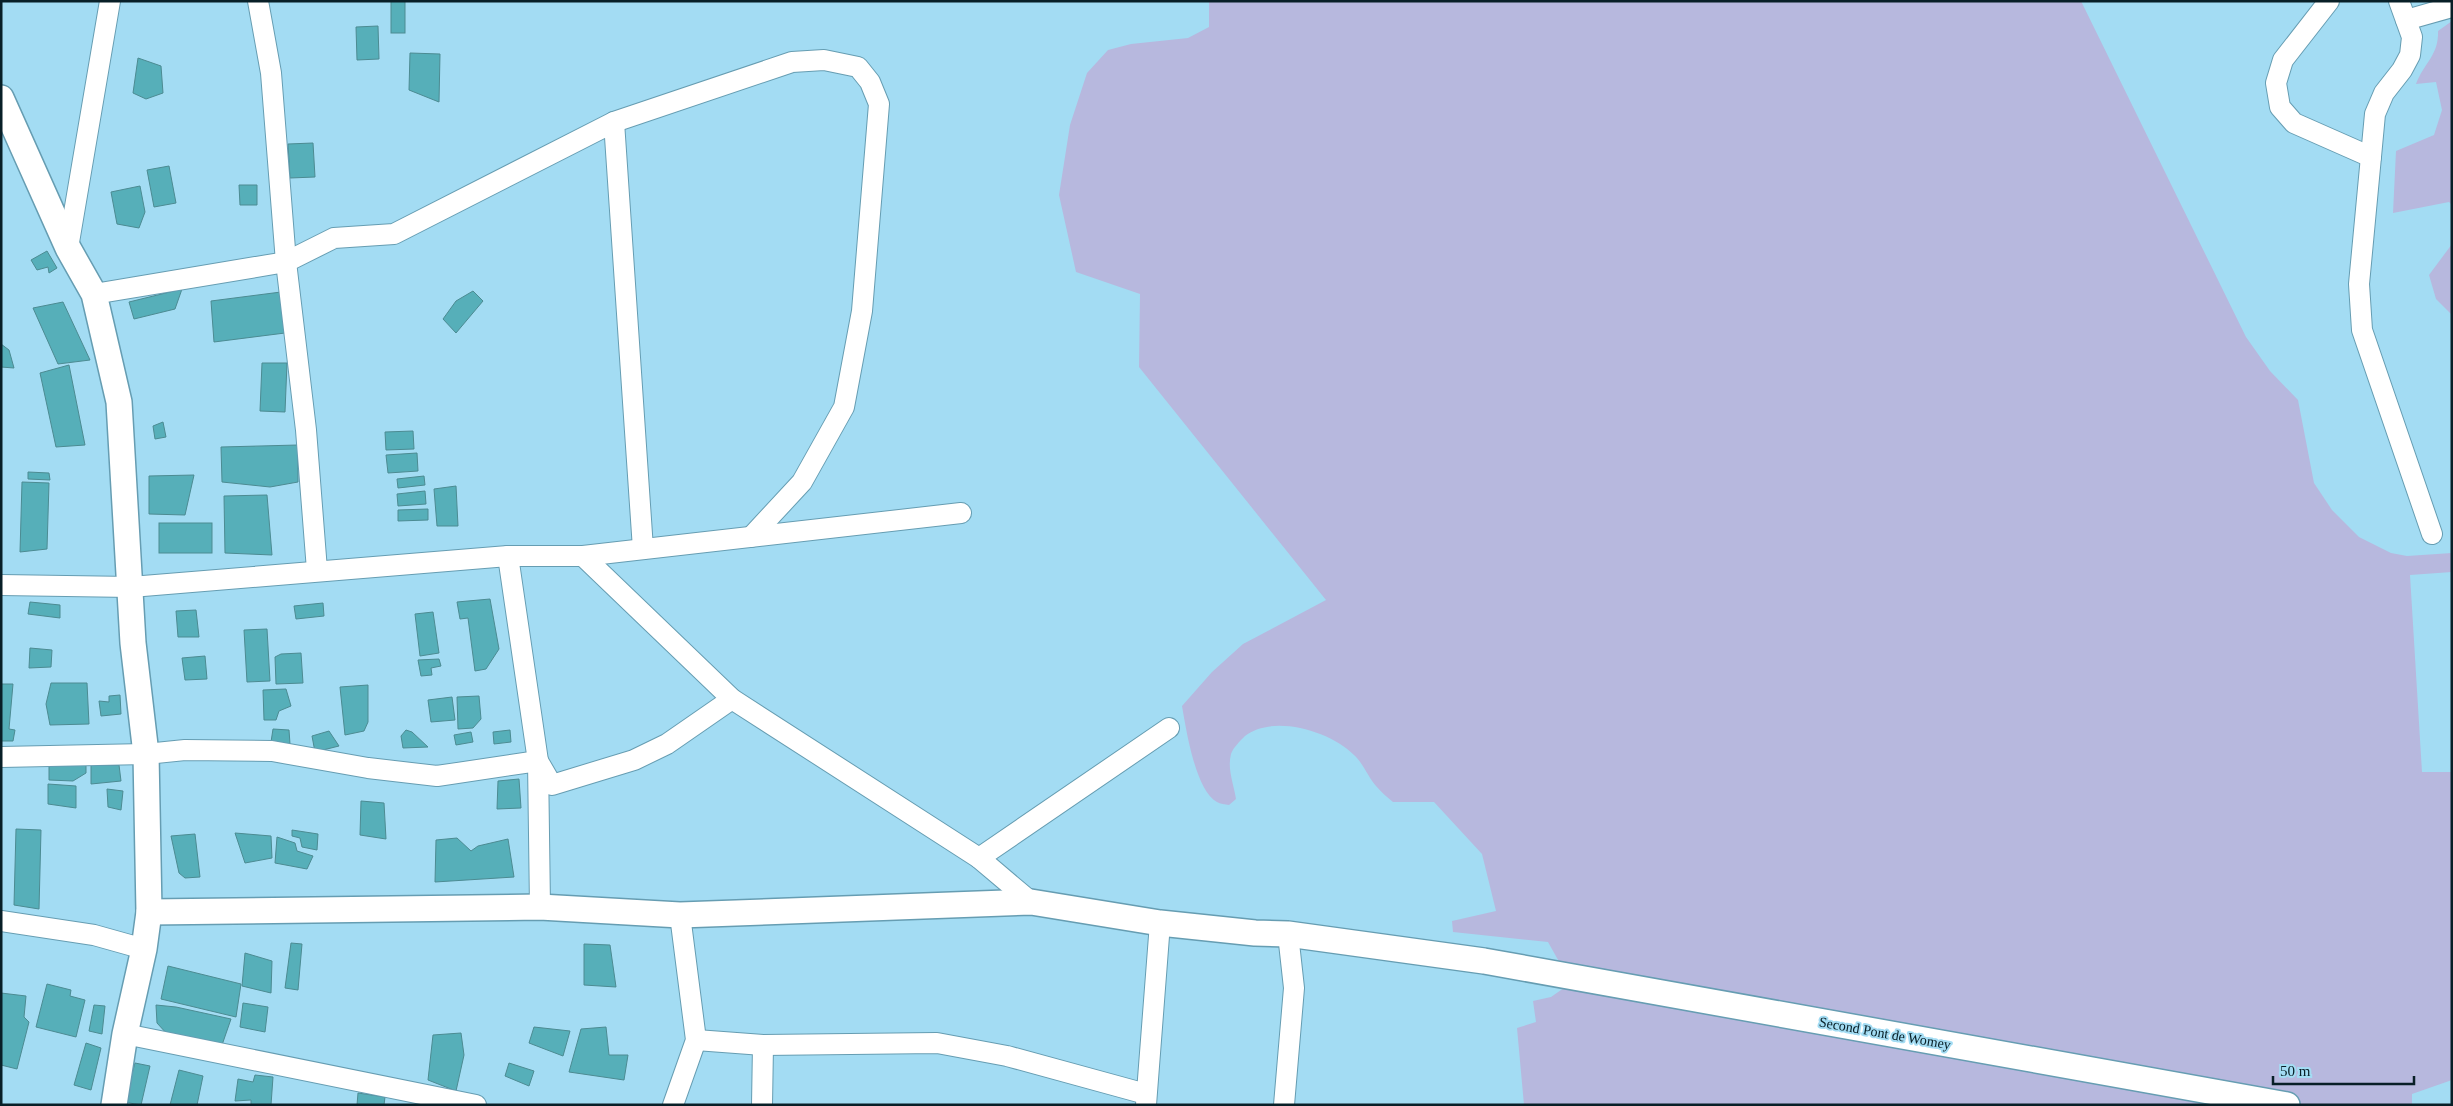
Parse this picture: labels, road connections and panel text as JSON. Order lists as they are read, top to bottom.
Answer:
{
  "streets": {
    "main road": ["Second Pont de Womey"]
  },
  "scale_bar": "50 m"
}
